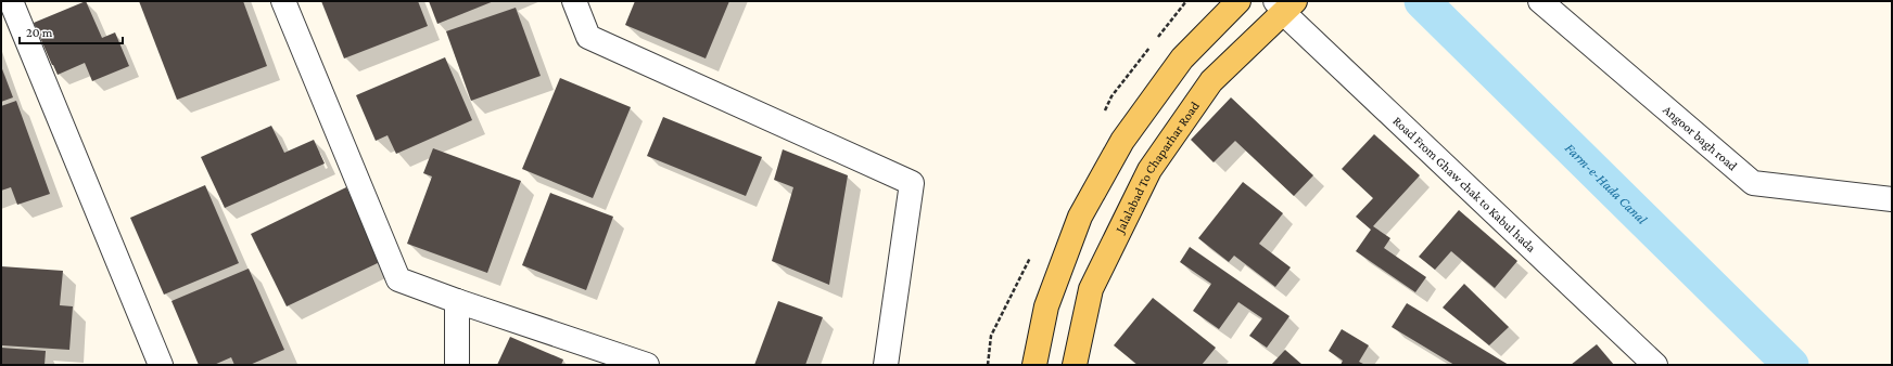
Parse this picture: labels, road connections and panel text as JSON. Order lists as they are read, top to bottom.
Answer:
{
  "streets": {
    "main road": ["Jalalabad To Chaparhar Road"],
    "street": ["Angoor bagh road", "Road From Ghaw chak to Kabul hada"]
  },
  "crossings": [
    ["Jalalabad To Chaparhar Road", "Road From Ghaw chak to Kabul hada"]
  ],
  "water": ["Farm-e-Hada Canal"],
  "scale_bar": "20 m"
}
